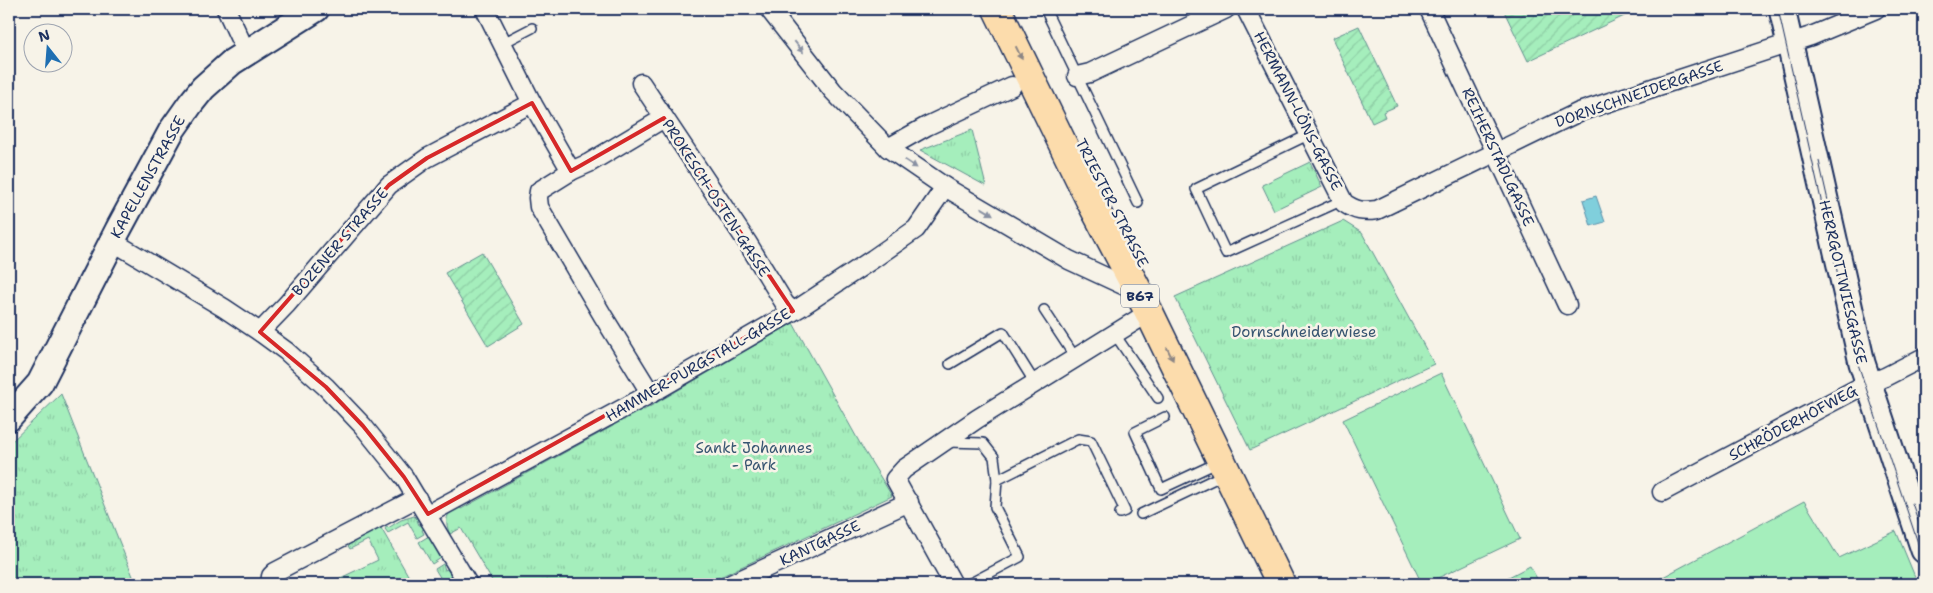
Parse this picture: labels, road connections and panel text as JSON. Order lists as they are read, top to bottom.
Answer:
{
  "streets": {
    "main road": ["TRIESTER STRASSE", "B67"],
    "street": [
      "DORNSCHNEIDERGASSE",
      "HERMANN-LÖNS-GASSE",
      "REIHERSTADLGASSE",
      "KAPELLENSTRASSE",
      "PROKESCH-OSTEN-GASSE",
      "BOZENER STRASSE",
      "HERRGOTTWIESGASSE",
      "HAMMER-PURGSTALL-GASSE",
      "SCHRÖDERHOFWEG",
      "KANTGASSE"
    ]
  },
  "crossings": [
    ["DORNSCHNEIDERGASSE", "HERMANN-LÖNS-GASSE"],
    ["DORNSCHNEIDERGASSE", "REIHERSTADLGASSE"],
    ["DORNSCHNEIDERGASSE", "HERRGOTTWIESGASSE"],
    ["PROKESCH-OSTEN-GASSE", "HAMMER-PURGSTALL-GASSE"],
    ["HERRGOTTWIESGASSE", "SCHRÖDERHOFWEG"]
  ],
  "parks": ["Dornschneiderwiese", "Sankt Johannes - Park"],
  "north": "top"
}
